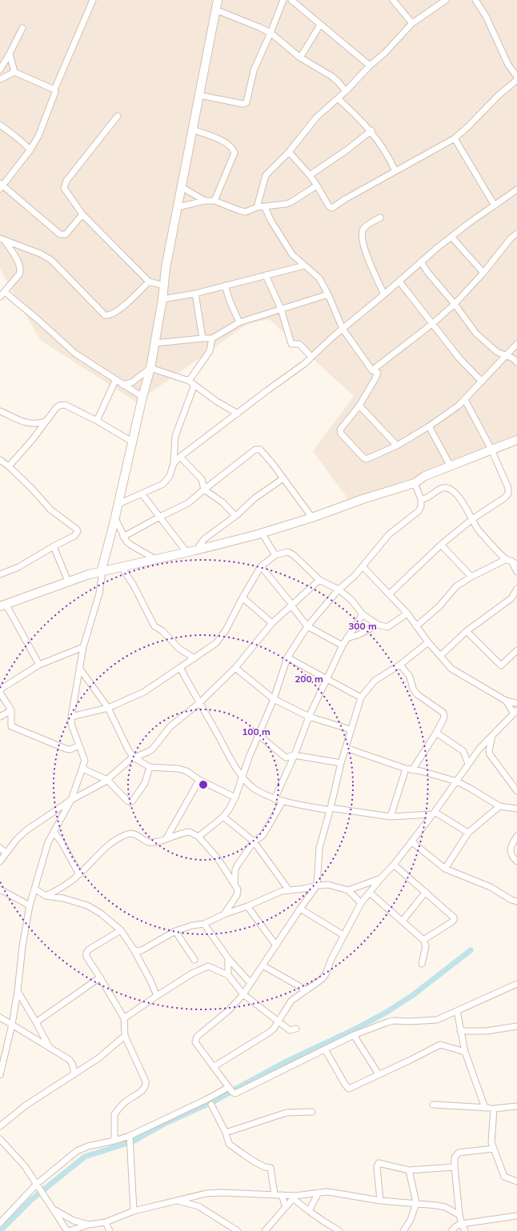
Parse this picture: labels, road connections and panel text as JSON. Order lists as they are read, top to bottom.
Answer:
{
  "rings": ["300 m", "200 m", "100 m"]
}
